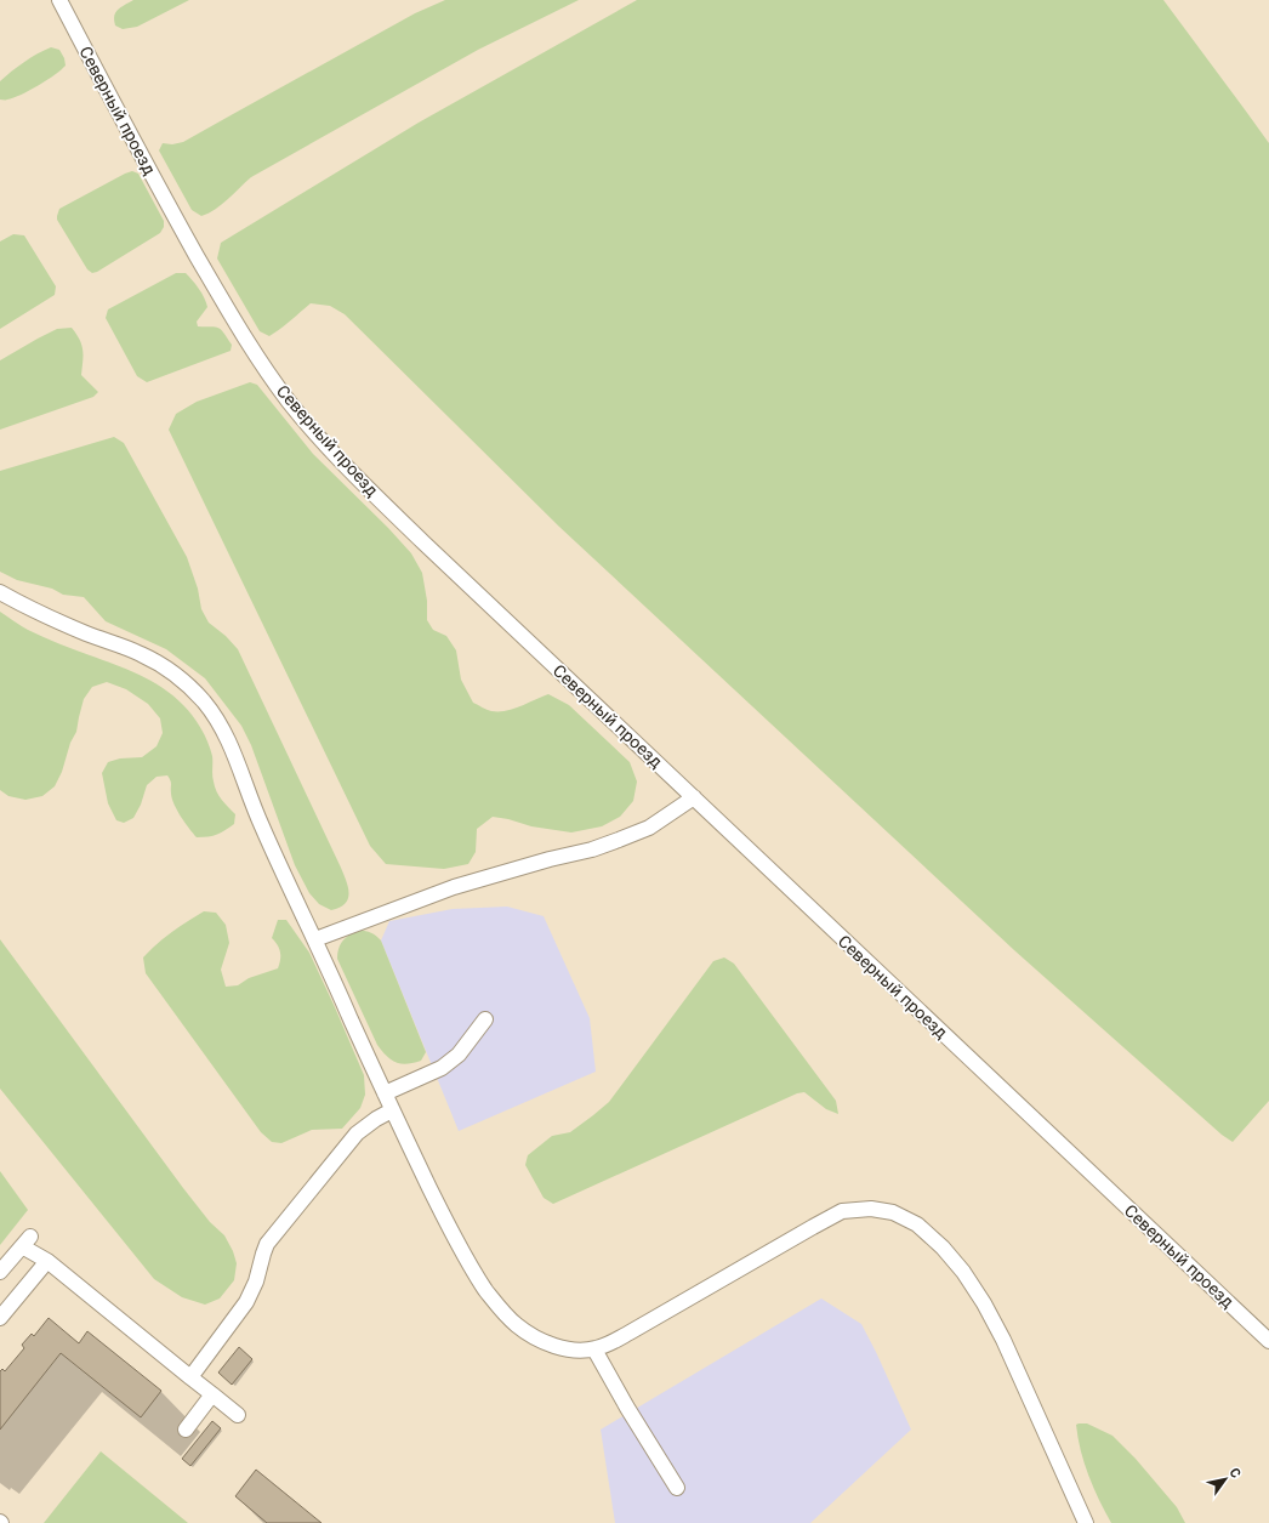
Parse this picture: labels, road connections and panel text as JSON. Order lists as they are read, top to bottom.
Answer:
{
  "streets": {
    "street": ["Северный проезд"]
  },
  "north": "top right"
}
